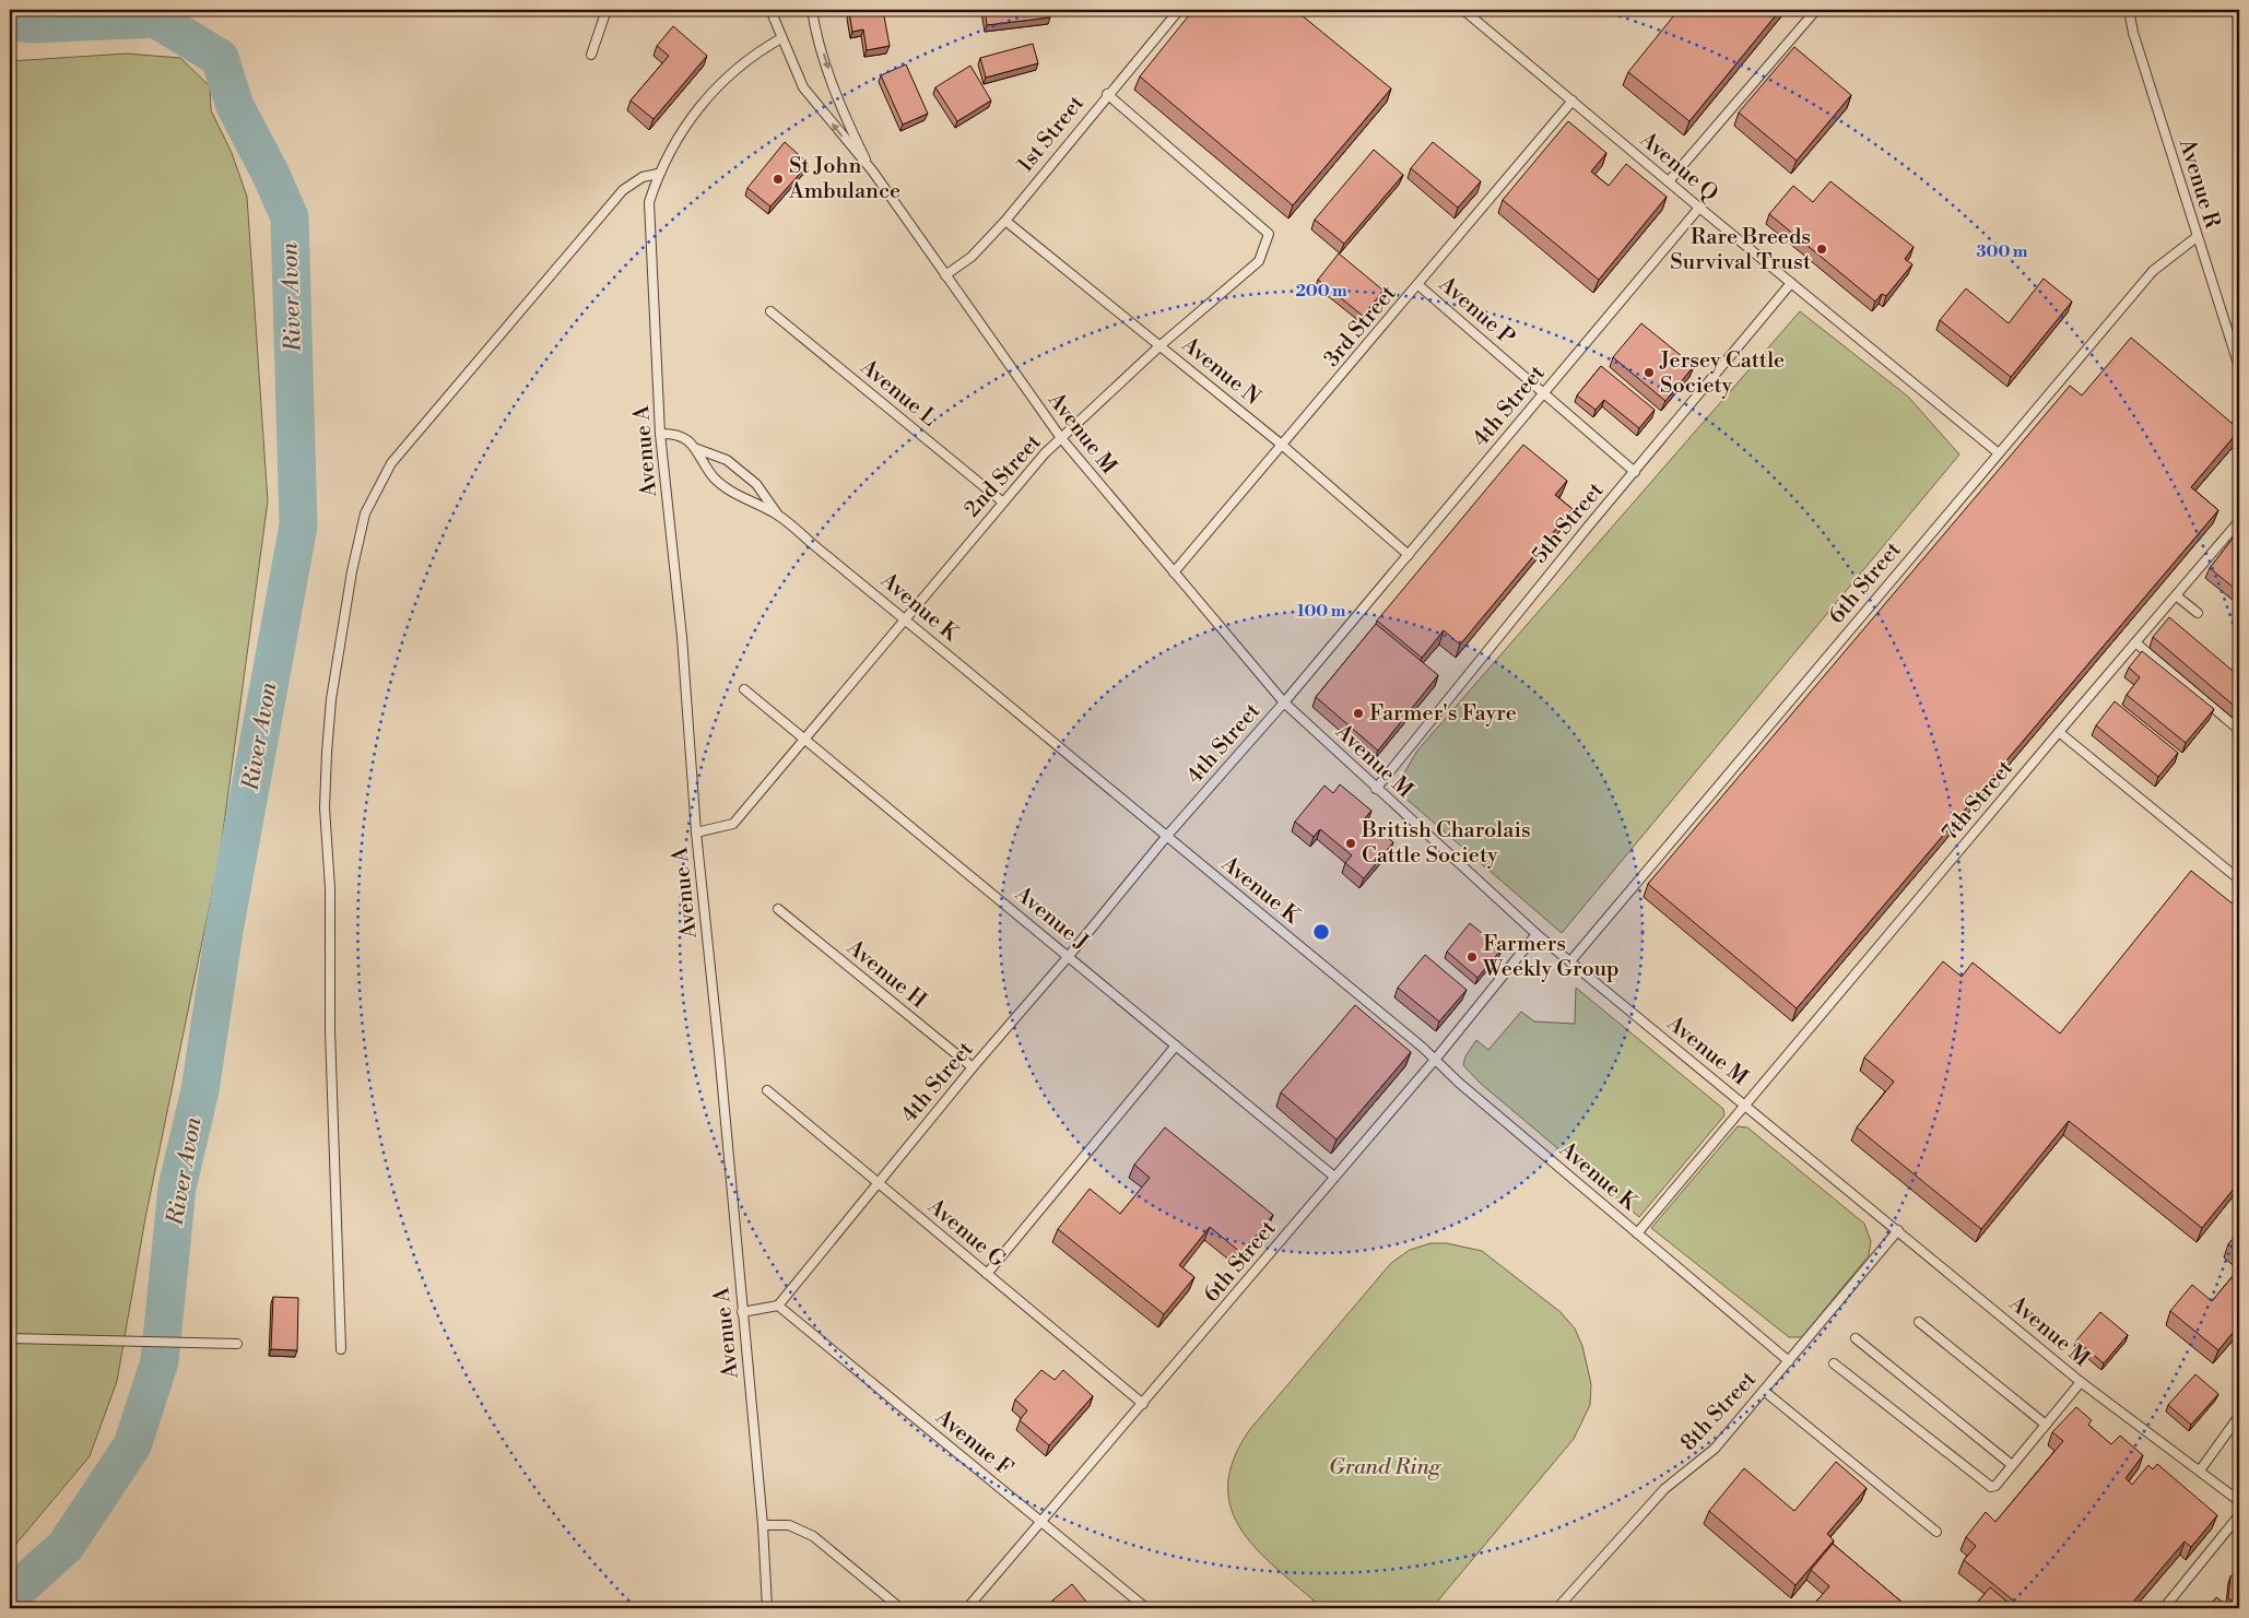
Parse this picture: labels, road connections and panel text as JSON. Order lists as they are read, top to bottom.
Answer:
{
  "streets": {
    "lane": [
      "1st Street",
      "Avenue Q",
      "Avenue R",
      "Avenue P",
      "3rd Street",
      "Avenue N",
      "Avenue L",
      "4th Street",
      "Avenue M",
      "Avenue A",
      "2nd Street",
      "5th Street",
      "6th Street",
      "Avenue K",
      "7th Street",
      "Avenue J",
      "Avenue H",
      "Avenue G",
      "8th Street",
      "Avenue F"
    ]
  },
  "crossings": [
    ["1st Street", "Avenue N"],
    ["1st Street", "Avenue M"],
    ["1st Street", "2nd Street"],
    ["Avenue Q", "3rd Street"],
    ["Avenue Q", "4th Street"],
    ["Avenue Q", "5th Street"],
    ["Avenue Q", "6th Street"],
    ["Avenue R", "6th Street"],
    ["Avenue P", "3rd Street"],
    ["Avenue P", "4th Street"],
    ["Avenue P", "5th Street"],
    ["3rd Street", "Avenue N"],
    ["3rd Street", "Avenue M"],
    ["Avenue N", "4th Street"],
    ["Avenue N", "2nd Street"],
    ["Avenue L", "2nd Street"],
    ["4th Street", "Avenue M"],
    ["4th Street", "Avenue K"],
    ["4th Street", "Avenue J"],
    ["4th Street", "Avenue H"],
    ["4th Street", "Avenue G"],
    ["4th Street", "Avenue F"],
    ["Avenue M", "2nd Street"],
    ["Avenue M", "5th Street"],
    ["Avenue M", "6th Street"],
    ["Avenue M", "7th Street"],
    ["Avenue M", "8th Street"],
    ["Avenue A", "2nd Street"],
    ["Avenue A", "Avenue K"],
    ["2nd Street", "Avenue K"],
    ["2nd Street", "Avenue J"],
    ["6th Street", "Avenue K"],
    ["6th Street", "Avenue J"],
    ["6th Street", "Avenue G"],
    ["6th Street", "Avenue F"],
    ["Avenue K", "7th Street"],
    ["Avenue K", "8th Street"]
  ],
  "water": ["River Avon"],
  "parks": ["Grand Ring"],
  "places": [
    "St John Ambulance",
    "Rare Breeds Survival Trust",
    "Jersey Cattle Society",
    "Farmer's Fayre",
    "British Charolais Cattle Society",
    "Farmers Weekly Group"
  ],
  "rings": ["300 m", "200 m", "100 m"]
}
